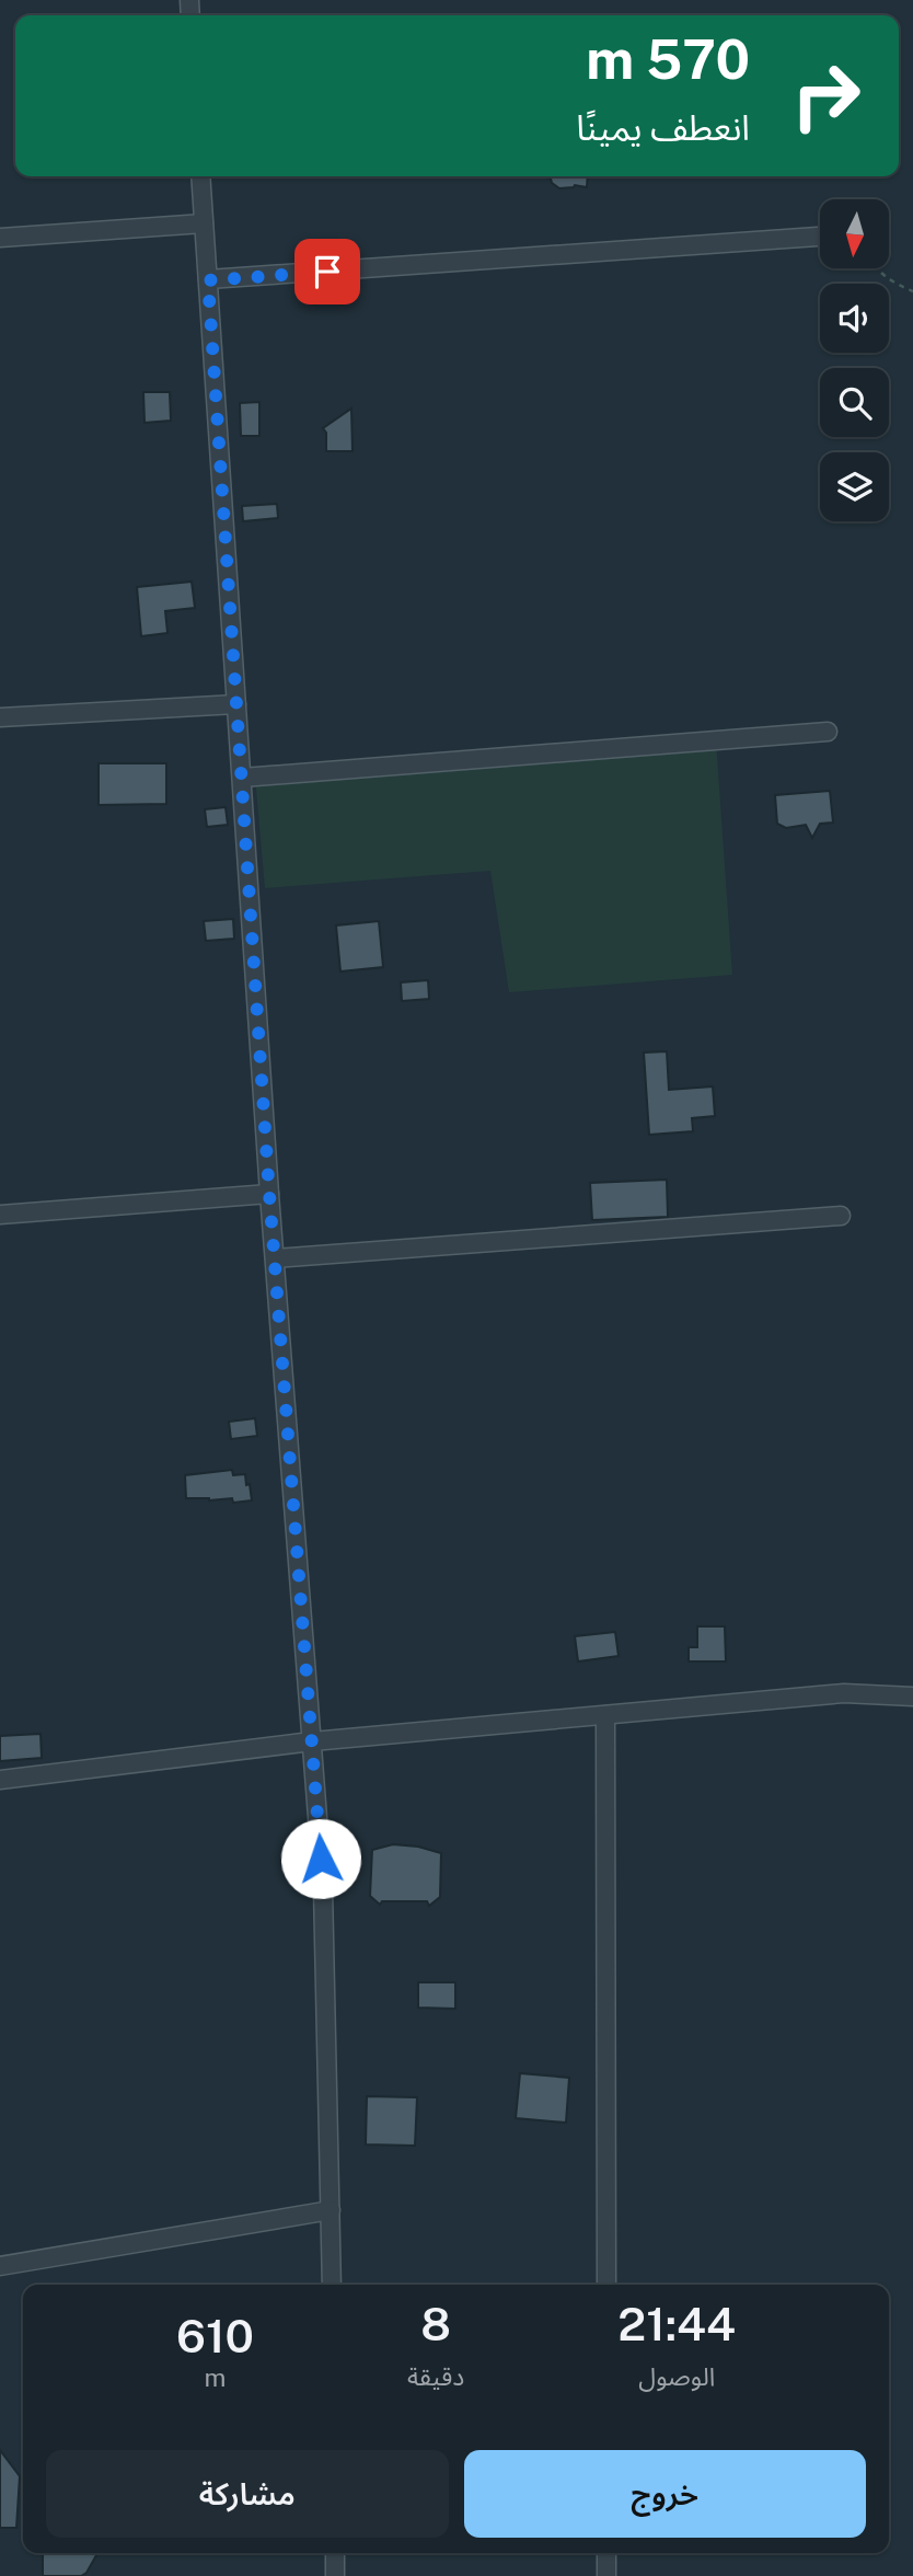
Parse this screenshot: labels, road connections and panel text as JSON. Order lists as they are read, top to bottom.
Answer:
{
  "north": "bottom",
  "page": {
    "turn": ["570 m", "انعطف يمينًا"],
    "eta": [
      "21:44",
      "الوصول",
      "8",
      "دقيقة",
      "610",
      "m"
    ],
    "buttons": ["خروج", "مشاركة"]
  }
}
